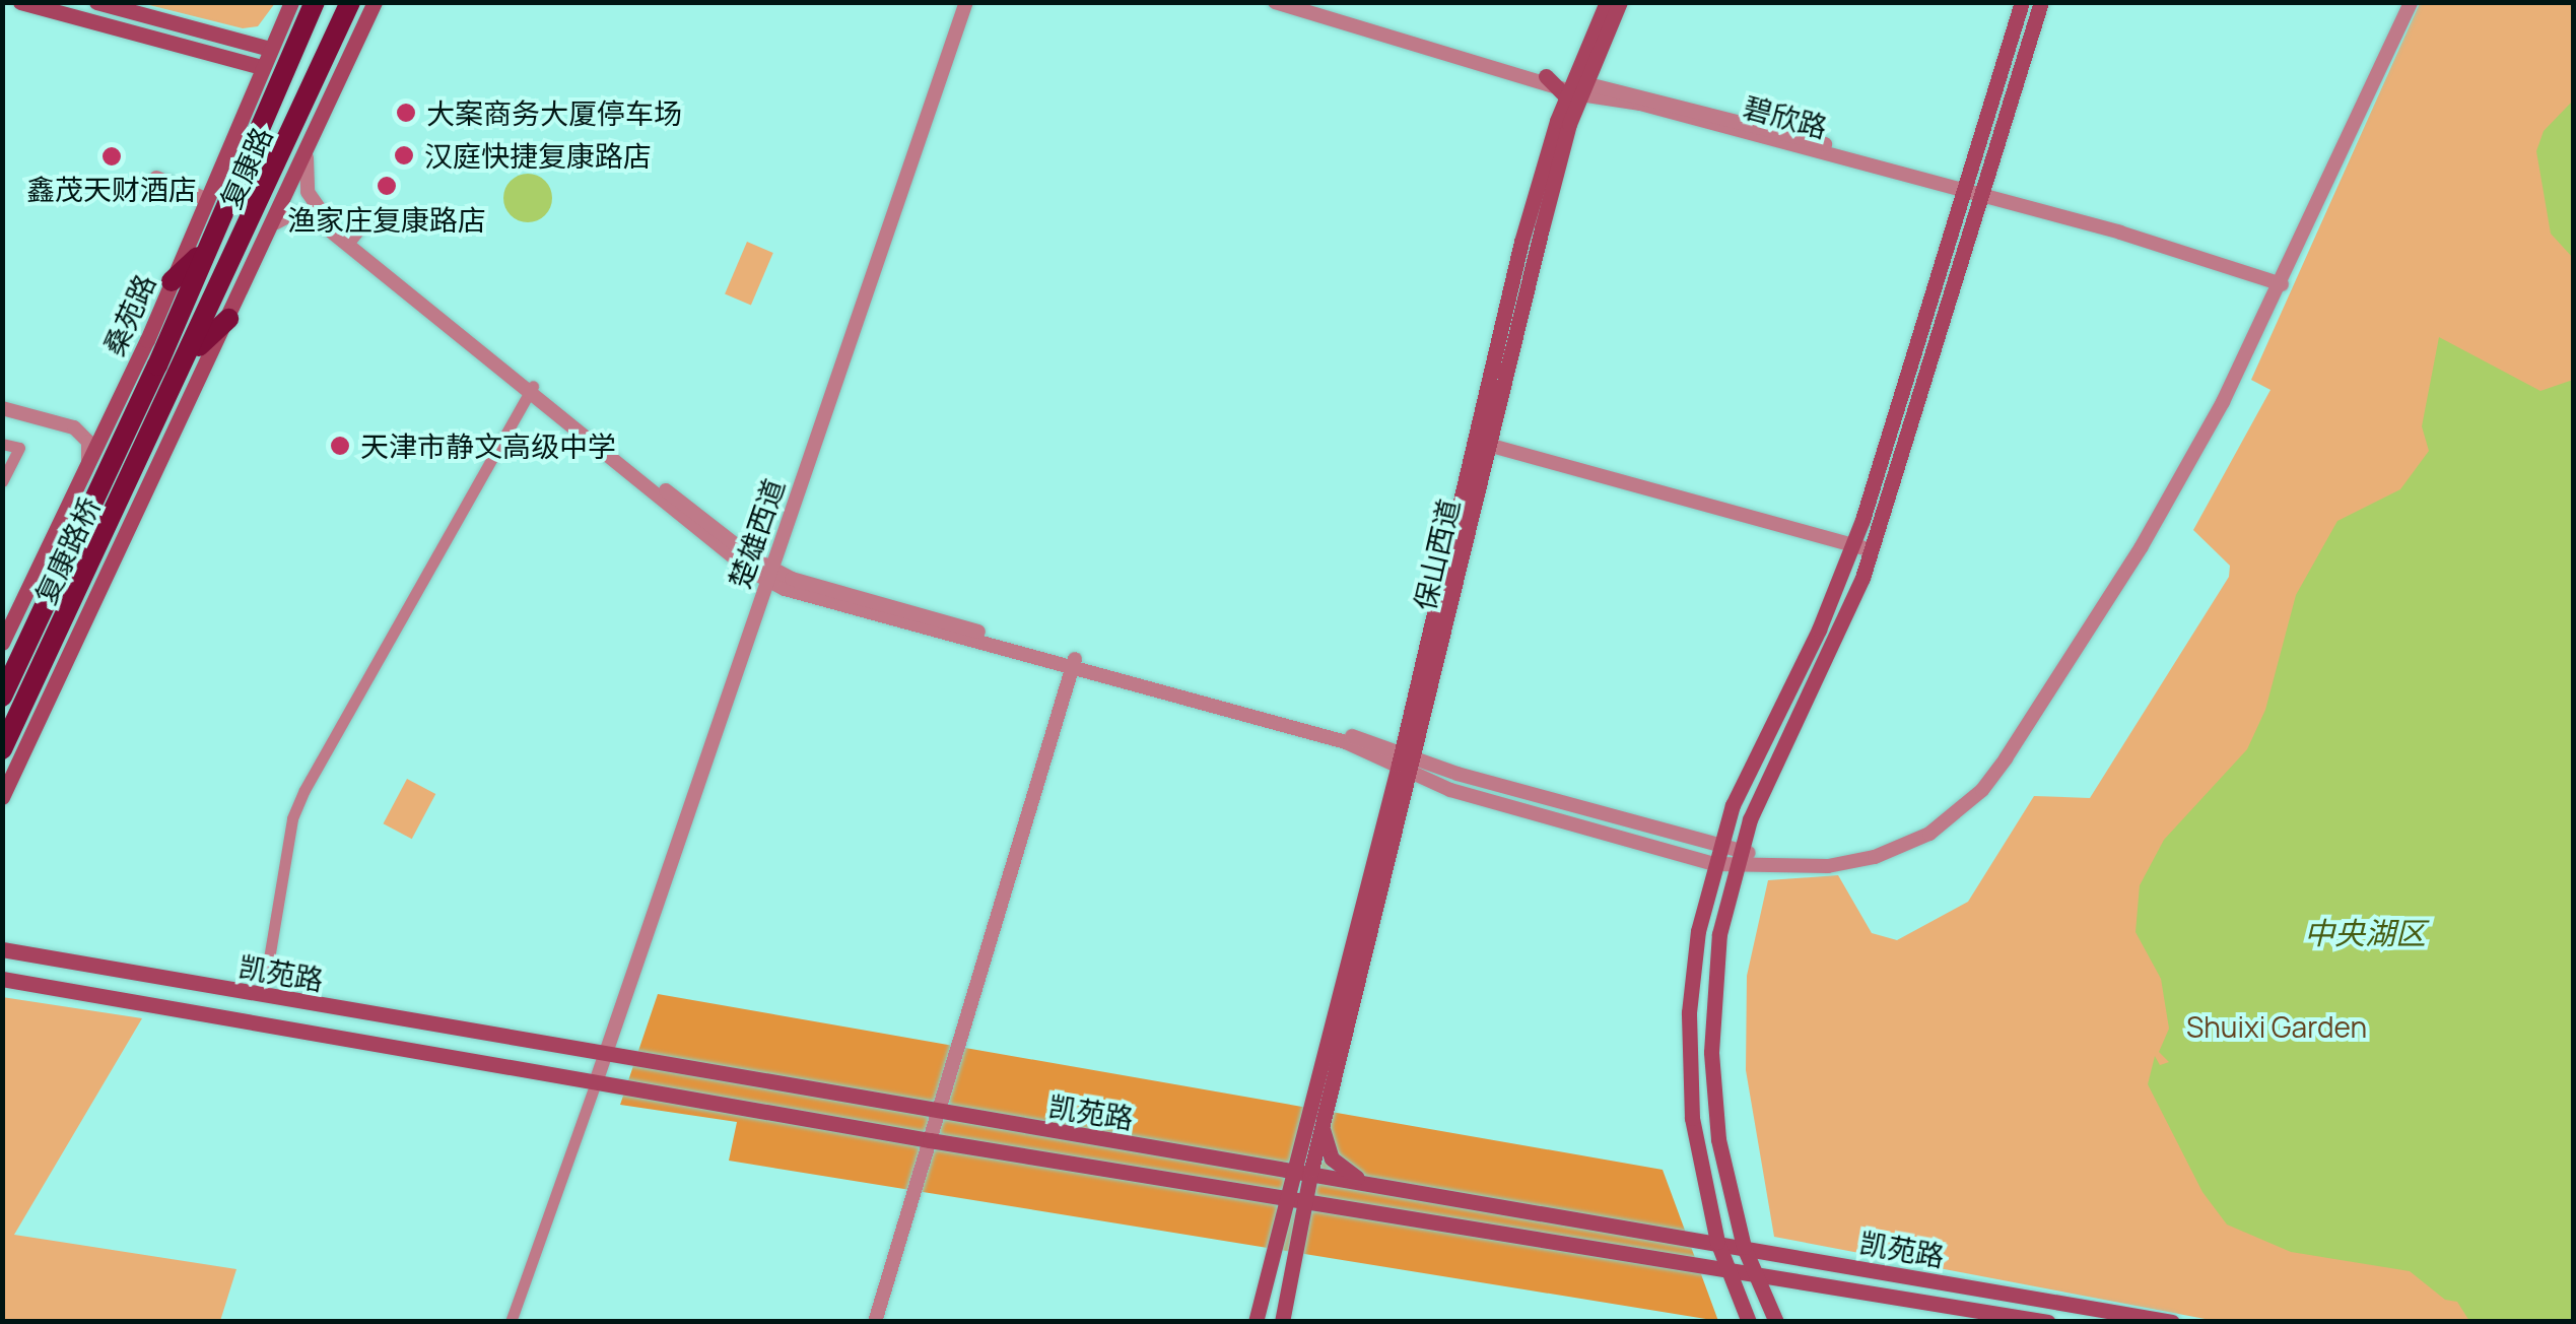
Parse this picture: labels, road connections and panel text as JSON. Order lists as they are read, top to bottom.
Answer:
{
  "streets": {
    "highway": ["复康路", "复康路桥"],
    "main road": ["桑苑路", "保山西道", "凯苑路"],
    "street": ["碧欣路", "楚雄西道"]
  },
  "crossings": [
    ["碧欣路", "保山西道"],
    ["复康路", "复康路桥"],
    ["楚雄西道", "凯苑路"],
    ["保山西道", "凯苑路"]
  ],
  "water": ["中央湖区"],
  "parks": ["Shuixi Garden"],
  "places": [
    "大案商务大厦停车场",
    "汉庭快捷复康路店",
    "鑫茂天财酒店",
    "渔家庄复康路店",
    "天津市静文高级中学"
  ]
}
